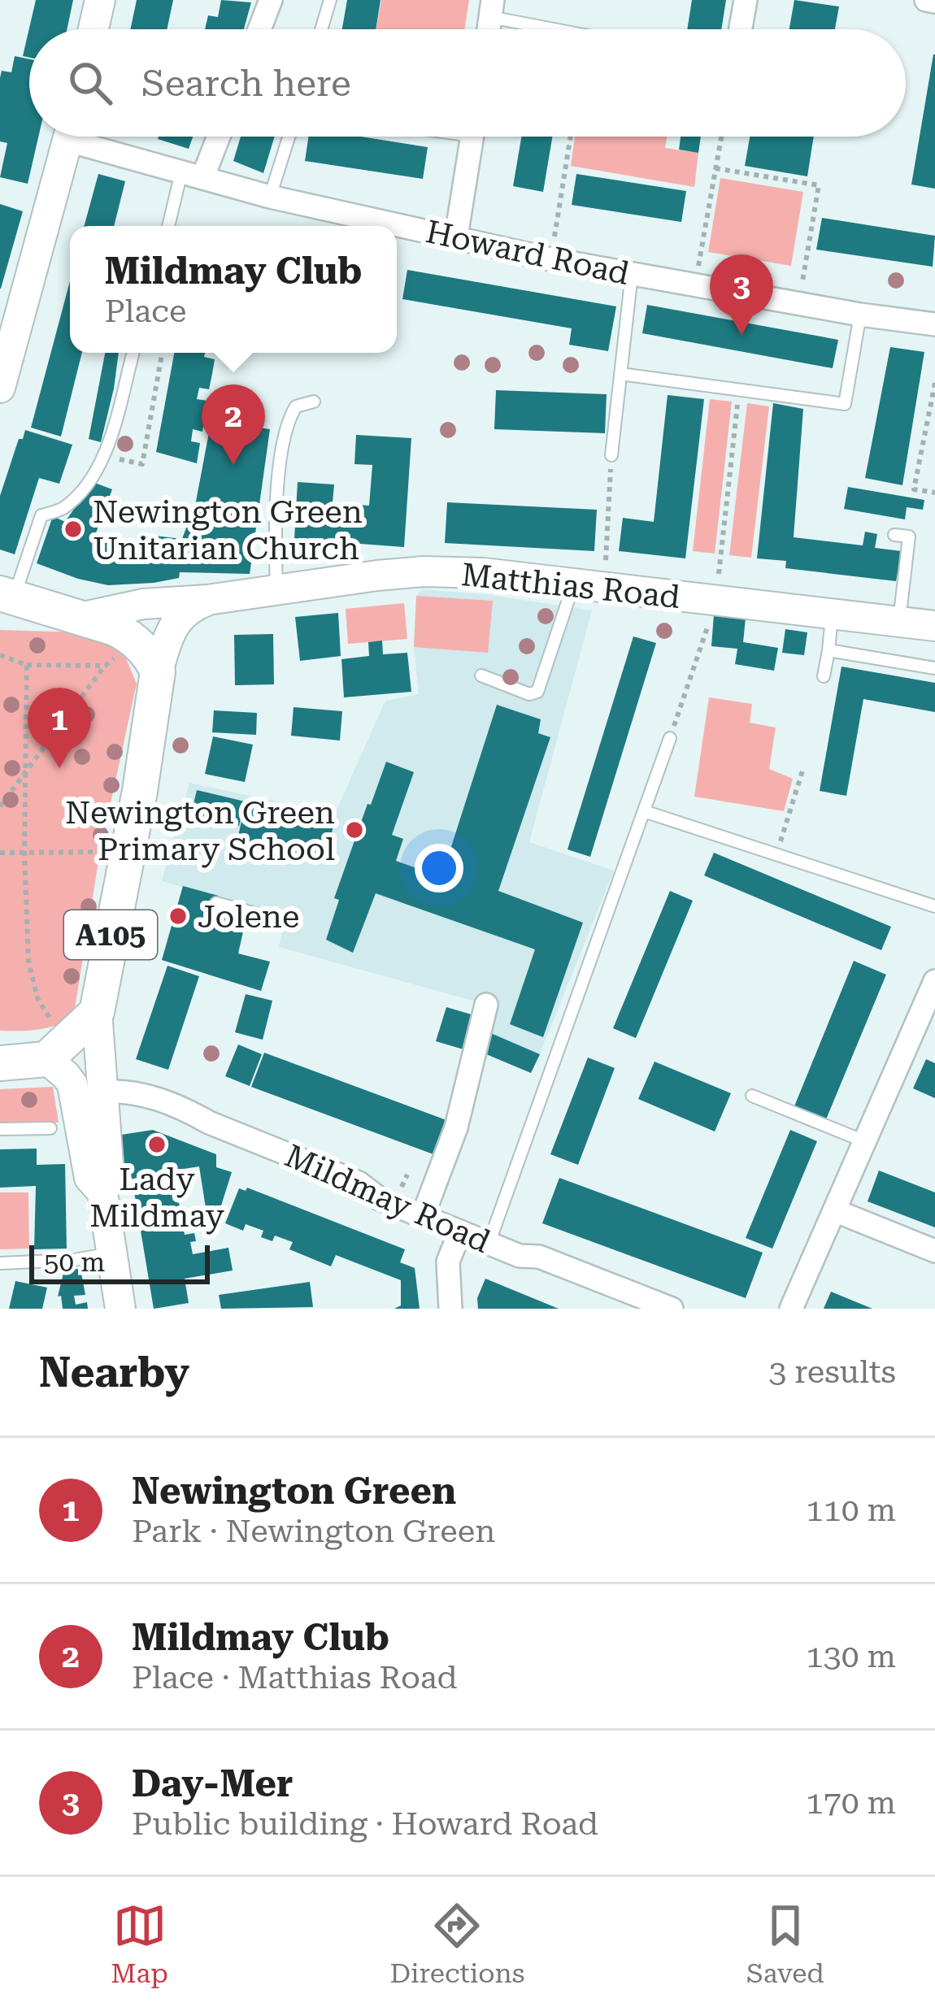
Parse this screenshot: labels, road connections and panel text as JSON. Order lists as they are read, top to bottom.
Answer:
{
  "streets": {
    "main road": ["A105"],
    "street": ["Howard Road", "Matthias Road", "Mildmay Road"]
  },
  "crossings": [
    ["Matthias Road", "A105"]
  ],
  "places": [
    "Newington Green Unitarian Church",
    "Newington Green Primary School",
    "Jolene",
    "Lady Mildmay"
  ],
  "scale_bar": "50 m",
  "page": {
    "search": "Search here",
    "popup": ["Mildmay Club", "Place"],
    "pins": ["3", "2", "1"],
    "scale": "50 m",
    "heading": ["Nearby", "3 results"],
    "list": [
      {
        "mark": "1",
        "name": "Newington Green",
        "note": "Park · Newington Green",
        "value": "110 m"
      },
      {
        "mark": "2",
        "name": "Mildmay Club",
        "note": "Place · Matthias Road",
        "value": "130 m"
      },
      {
        "mark": "3",
        "name": "Day-Mer",
        "note": "Public building · Howard Road",
        "value": "170 m"
      }
    ],
    "nav": ["Map", "Directions", "Saved"]
  }
}
